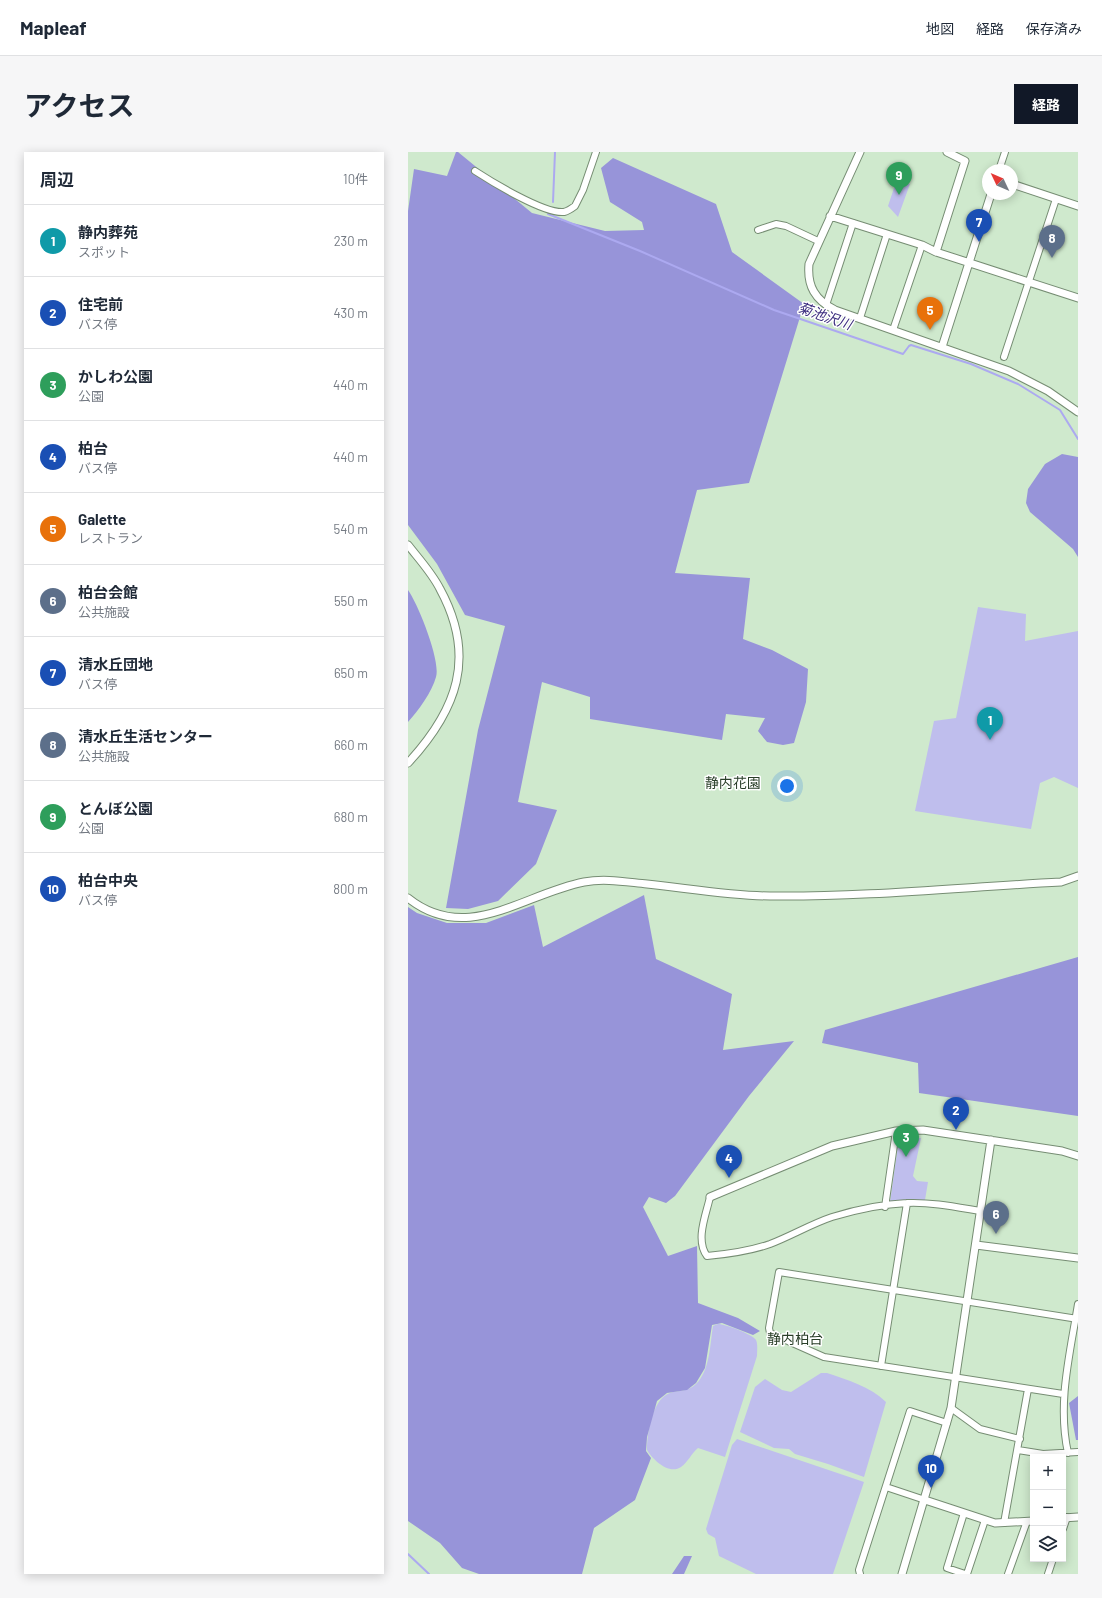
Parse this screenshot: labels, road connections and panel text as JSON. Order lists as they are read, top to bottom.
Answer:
{
  "districts": ["静内花園", "静内柏台"],
  "water": ["菊池沢川"],
  "north": "top left",
  "page": {
    "header": "Mapleaf",
    "nav": ["地図", "経路", "保存済み"],
    "title": "アクセス",
    "buttons": "経路",
    "heading": ["周辺", "10件"],
    "pins": [
      "9",
      "7",
      "8",
      "5",
      "1",
      "2",
      "3",
      "4",
      "6",
      "10"
    ],
    "list": [
      {
        "mark": "1",
        "name": "静内葬苑",
        "note": "スポット",
        "value": "230 m"
      },
      {
        "mark": "2",
        "name": "住宅前",
        "note": "バス停",
        "value": "430 m"
      },
      {
        "mark": "3",
        "name": "かしわ公園",
        "note": "公園",
        "value": "440 m"
      },
      {
        "mark": "4",
        "name": "柏台",
        "note": "バス停",
        "value": "440 m"
      },
      {
        "mark": "5",
        "name": "Galette",
        "note": "レストラン",
        "value": "540 m"
      },
      {
        "mark": "6",
        "name": "柏台会館",
        "note": "公共施設",
        "value": "550 m"
      },
      {
        "mark": "7",
        "name": "清水丘団地",
        "note": "バス停",
        "value": "650 m"
      },
      {
        "mark": "8",
        "name": "清水丘生活センター",
        "note": "公共施設",
        "value": "660 m"
      },
      {
        "mark": "9",
        "name": "とんぼ公園",
        "note": "公園",
        "value": "680 m"
      },
      {
        "mark": "10",
        "name": "柏台中央",
        "note": "バス停",
        "value": "800 m"
      }
    ],
    "map_buttons": ["+", "−"]
  }
}
